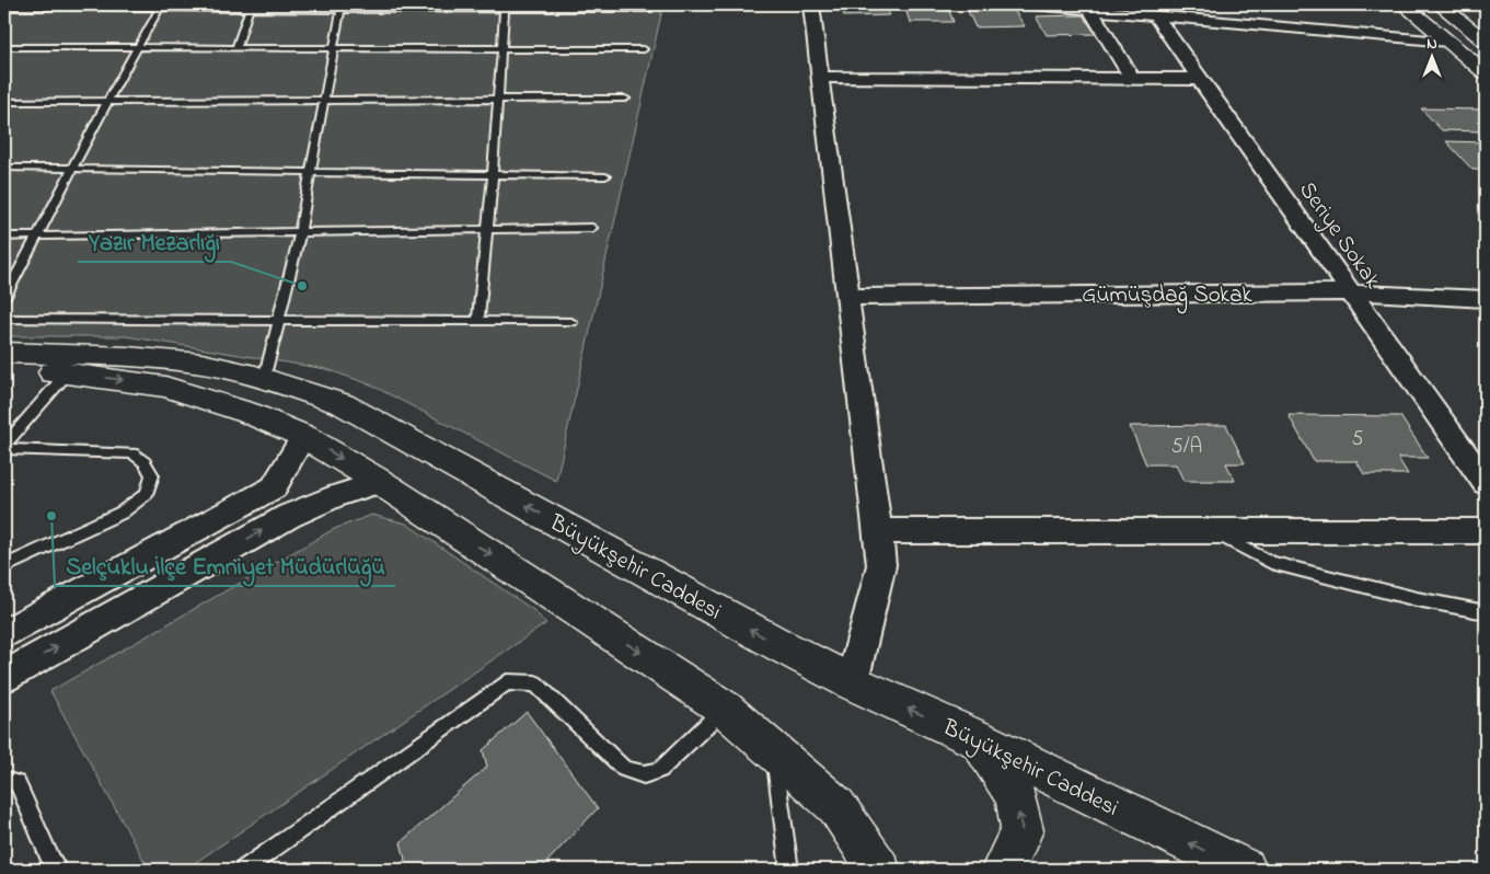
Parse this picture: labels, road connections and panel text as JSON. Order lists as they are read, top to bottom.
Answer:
{
  "streets": {
    "street": ["Seriye Sokak", "Gümüşdağ Sokak", "Büyükşehir Caddesi"]
  },
  "crossings": [
    ["Seriye Sokak", "Gümüşdağ Sokak"]
  ],
  "places": ["Yazır Mezarlığı", "Selçuklu İlçe Emniyet Müdürlüğü"],
  "house_numbers": ["5", "5/A"],
  "north": "top"
}
